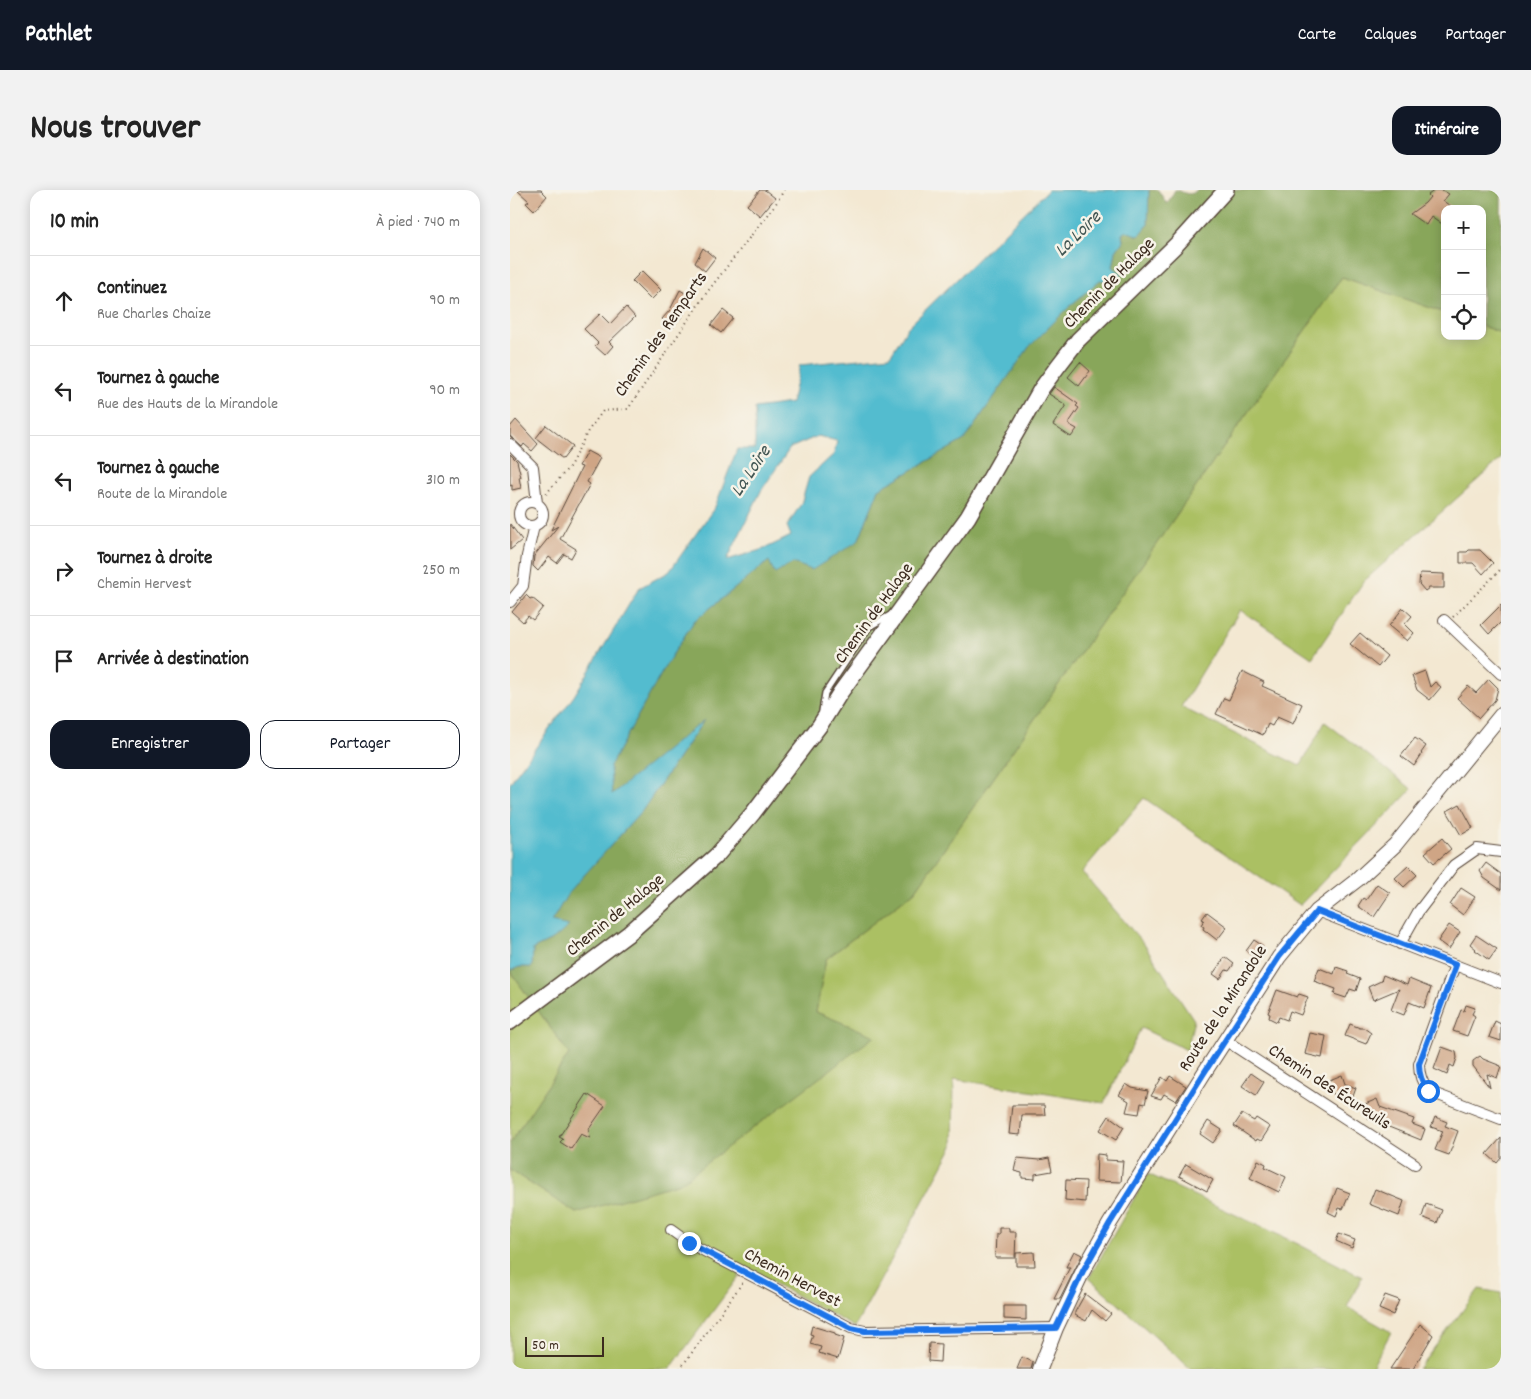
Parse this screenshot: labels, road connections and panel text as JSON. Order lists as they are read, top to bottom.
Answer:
{
  "streets": {
    "main road": ["Chemin de Halage"],
    "street": ["Route de la Mirandole", "Chemin des Écureuils", "Chemin Hervest"],
    "path": ["Chemin des Remparts"]
  },
  "crossings": [
    ["Route de la Mirandole", "Chemin des Écureuils"],
    ["Route de la Mirandole", "Chemin Hervest"]
  ],
  "water": ["La Loire"],
  "scale_bar": "50 m",
  "page": {
    "header": "Pathlet",
    "nav": ["Carte", "Calques", "Partager"],
    "title": "Nous trouver",
    "buttons": [
      "Itinéraire",
      ["Enregistrer", "Partager"]
    ],
    "heading": ["10 min", "À pied · 740 m"],
    "map_buttons": ["+", "−"],
    "list": [
      ["Continuez", "Rue Charles Chaize", "90 m"],
      ["Tournez à gauche", "Rue des Hauts de la Mirandole", "90 m"],
      ["Tournez à gauche", "Route de la Mirandole", "310 m"],
      ["Tournez à droite", "Chemin Hervest", "250 m"],
      "Arrivée à destination"
    ],
    "scale": "50 m"
  }
}
